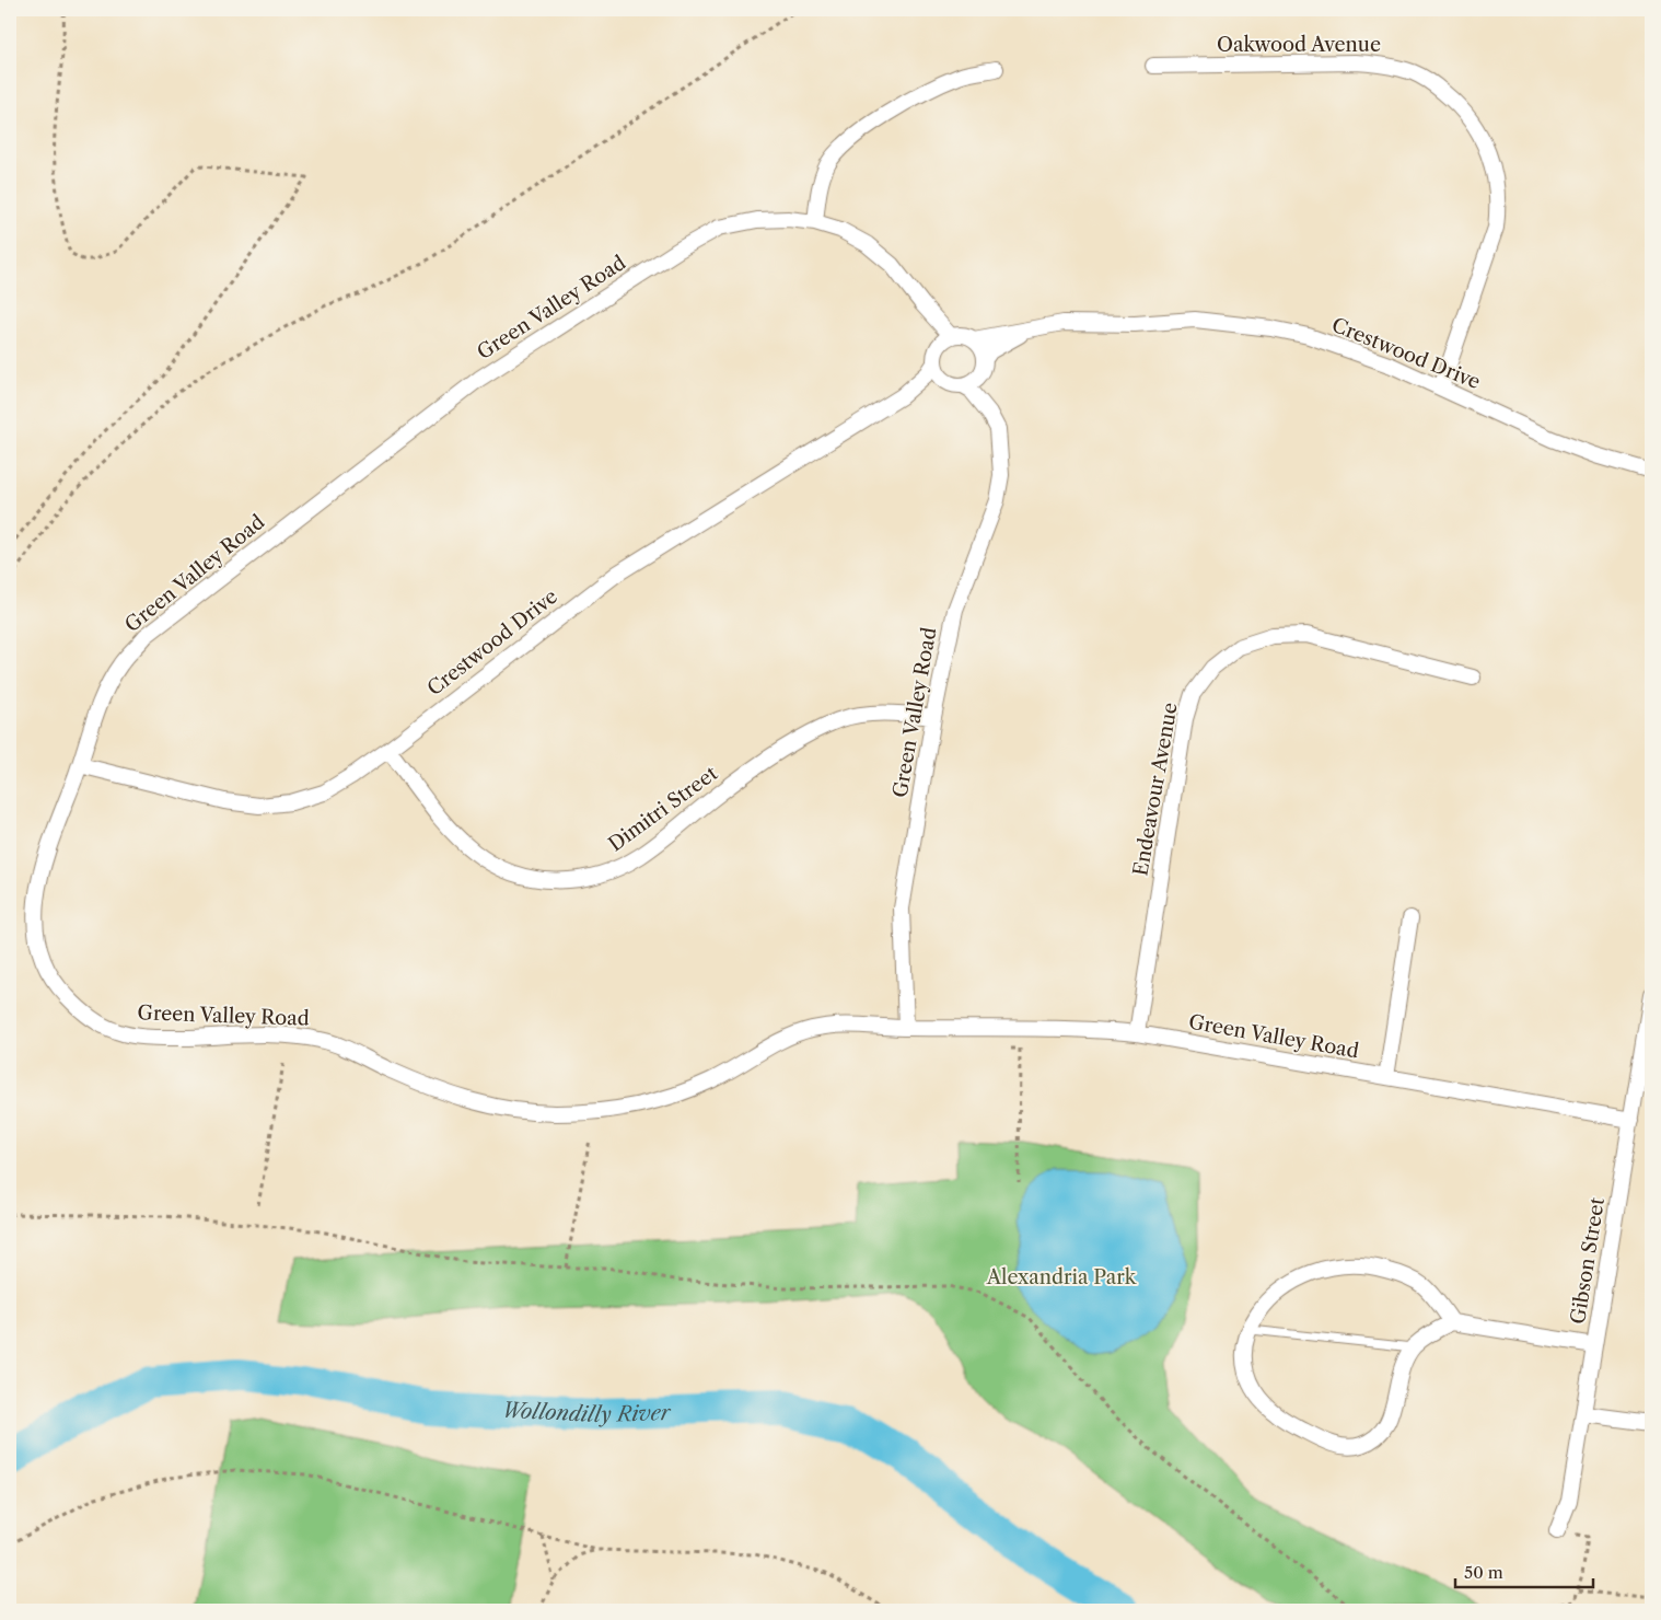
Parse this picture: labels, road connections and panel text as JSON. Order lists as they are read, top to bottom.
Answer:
{
  "streets": {
    "street": [
      "Oakwood Avenue",
      "Green Valley Road",
      "Crestwood Drive",
      "Endeavour Avenue",
      "Dimitri Street",
      "Gibson Street"
    ]
  },
  "crossings": [
    ["Oakwood Avenue", "Crestwood Drive"],
    ["Green Valley Road", "Crestwood Drive"],
    ["Green Valley Road", "Endeavour Avenue"],
    ["Green Valley Road", "Dimitri Street"],
    ["Green Valley Road", "Gibson Street"],
    ["Crestwood Drive", "Dimitri Street"]
  ],
  "water": ["Wollondilly River"],
  "parks": ["Alexandria Park"],
  "scale_bar": "50 m"
}
